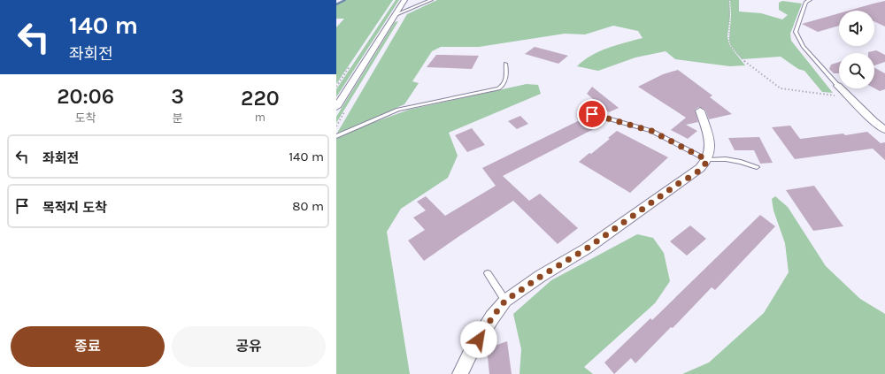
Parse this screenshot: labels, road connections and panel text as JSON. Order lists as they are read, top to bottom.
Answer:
{
  "page": {
    "turn": ["140 m", "좌회전"],
    "eta": [
      "20:06",
      "도착",
      "3",
      "분",
      "220",
      "m"
    ],
    "list": [
      {
        "name": "좌회전",
        "value": "140 m"
      },
      {
        "name": "목적지 도착",
        "value": "80 m"
      }
    ],
    "buttons": ["종료", "공유"]
  }
}
